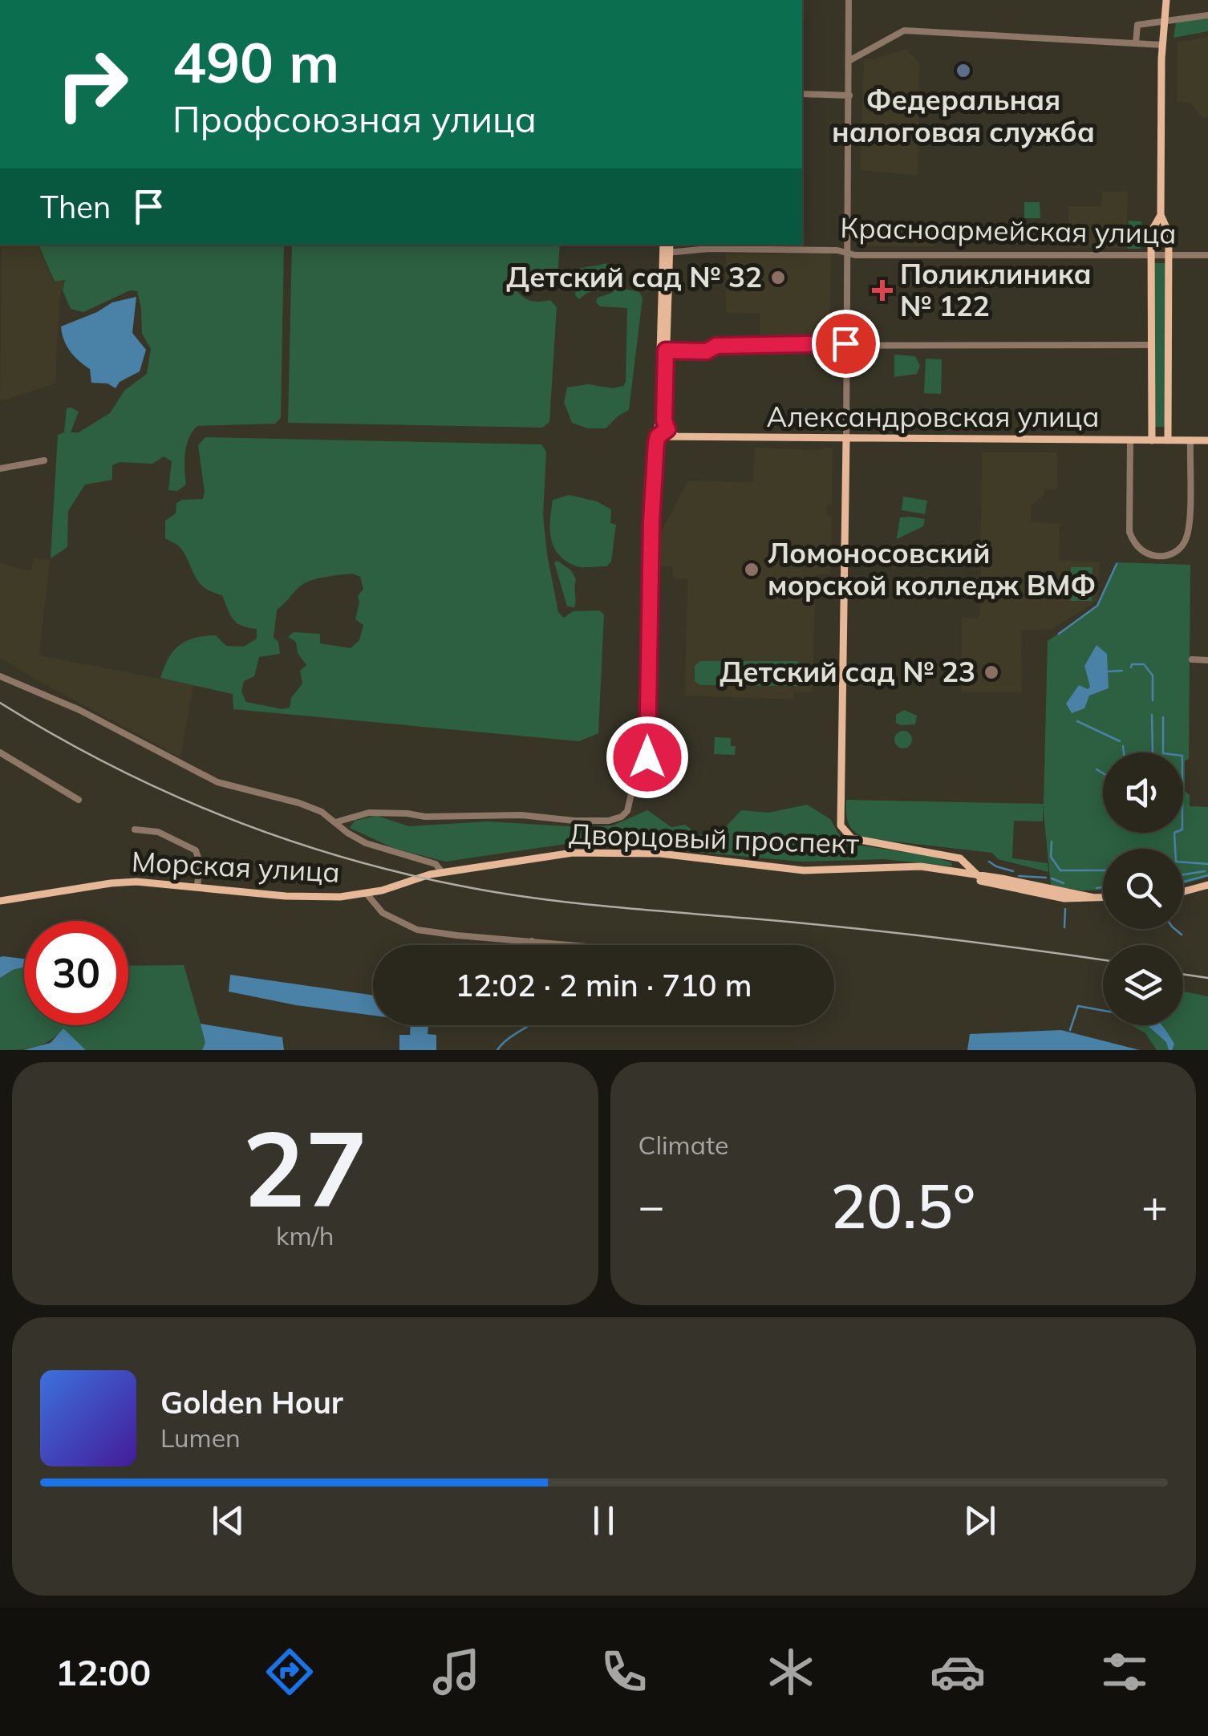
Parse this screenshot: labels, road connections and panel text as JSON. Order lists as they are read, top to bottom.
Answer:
{
  "streets": {
    "main road": ["Александровская улица", "Дворцовый проспект", "Морская улица"],
    "street": ["Красноармейская улица"]
  },
  "crossings": [
    ["Дворцовый проспект", "Морская улица"]
  ],
  "places": {
    "other": [
      "Федеральная налоговая служба",
      "Детский сад № 32",
      "Ломоносовский морской колледж ВМФ",
      "Детский сад № 23"
    ],
    "health": ["Поликлиника № 122"]
  },
  "page": {
    "turn": ["490 m", "Профсоюзная улица"],
    "then": "Then",
    "limit": "30",
    "trip": "12:02 · 2 min · 710 m",
    "tile": [
      ["27", "km/h"],
      "Climate"
    ],
    "heat": ["−", "20.5°", "+"],
    "song": ["Golden Hour", "Lumen"],
    "tabs": "12:00"
  }
}
